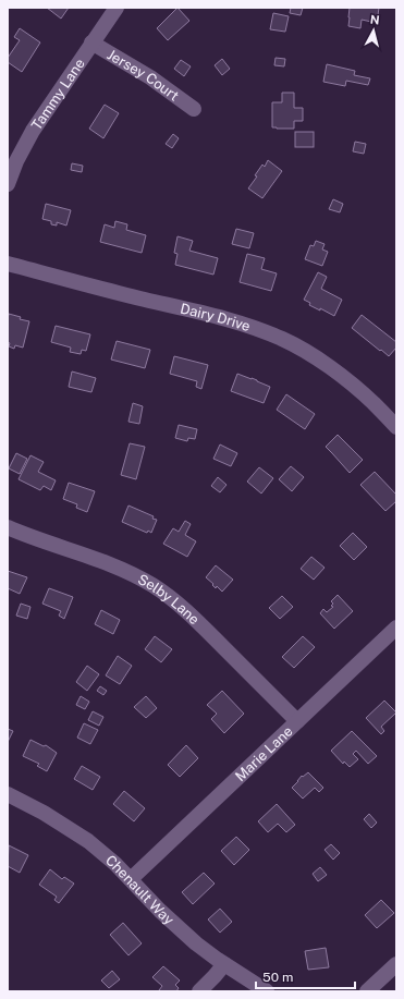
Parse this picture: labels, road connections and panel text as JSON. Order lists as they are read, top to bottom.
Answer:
{
  "streets": {
    "street": [
      "Jersey Court",
      "Tammy Lane",
      "Dairy Drive",
      "Selby Lane",
      "Marie Lane",
      "Chenault Way"
    ]
  },
  "crossings": [
    ["Jersey Court", "Tammy Lane"],
    ["Selby Lane", "Marie Lane"],
    ["Marie Lane", "Chenault Way"]
  ],
  "scale_bar": "50 m",
  "north": "top"
}
